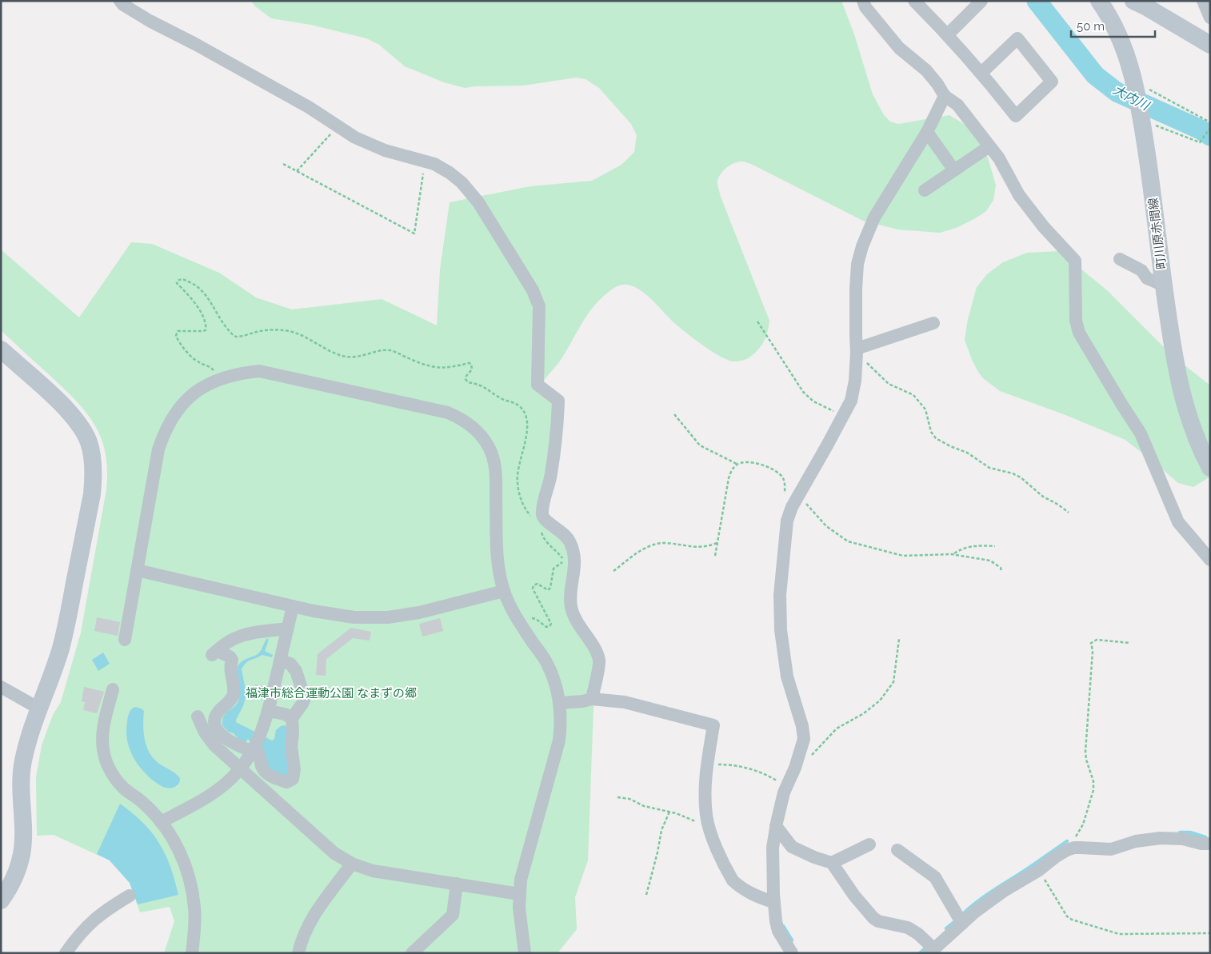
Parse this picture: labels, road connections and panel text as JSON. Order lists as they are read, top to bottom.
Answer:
{
  "streets": {
    "street": ["町川原赤間線"]
  },
  "water": ["大内川"],
  "parks": ["福津市総合運動公園 なまずの郷"],
  "scale_bar": "50 m"
}
